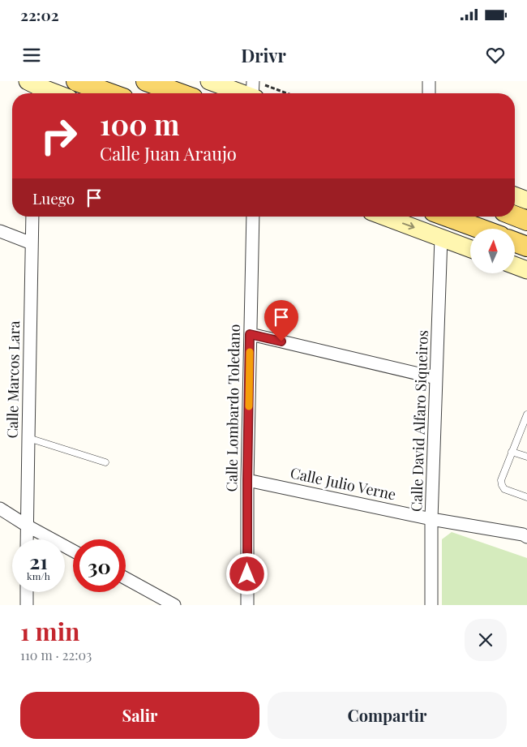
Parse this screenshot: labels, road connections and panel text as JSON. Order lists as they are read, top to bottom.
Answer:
{
  "streets": {
    "street": [
      "Calle Marcos Lara",
      "Calle Lombardo Toledano",
      "Calle David Alfaro Siqueiros",
      "Calle Julio Verne"
    ]
  },
  "crossings": [
    ["Calle Lombardo Toledano", "Calle Julio Verne"],
    ["Calle David Alfaro Siqueiros", "Calle Julio Verne"]
  ],
  "north": "top",
  "page": {
    "status": "22:02",
    "header": "Drivr",
    "turn": ["100 m", "Calle Juan Araujo"],
    "then": "Luego",
    "speed": "21 km/h",
    "limit": "30",
    "heading": ["1 min", "110 m · 22:03"],
    "buttons": ["Salir", "Compartir"]
  }
}
